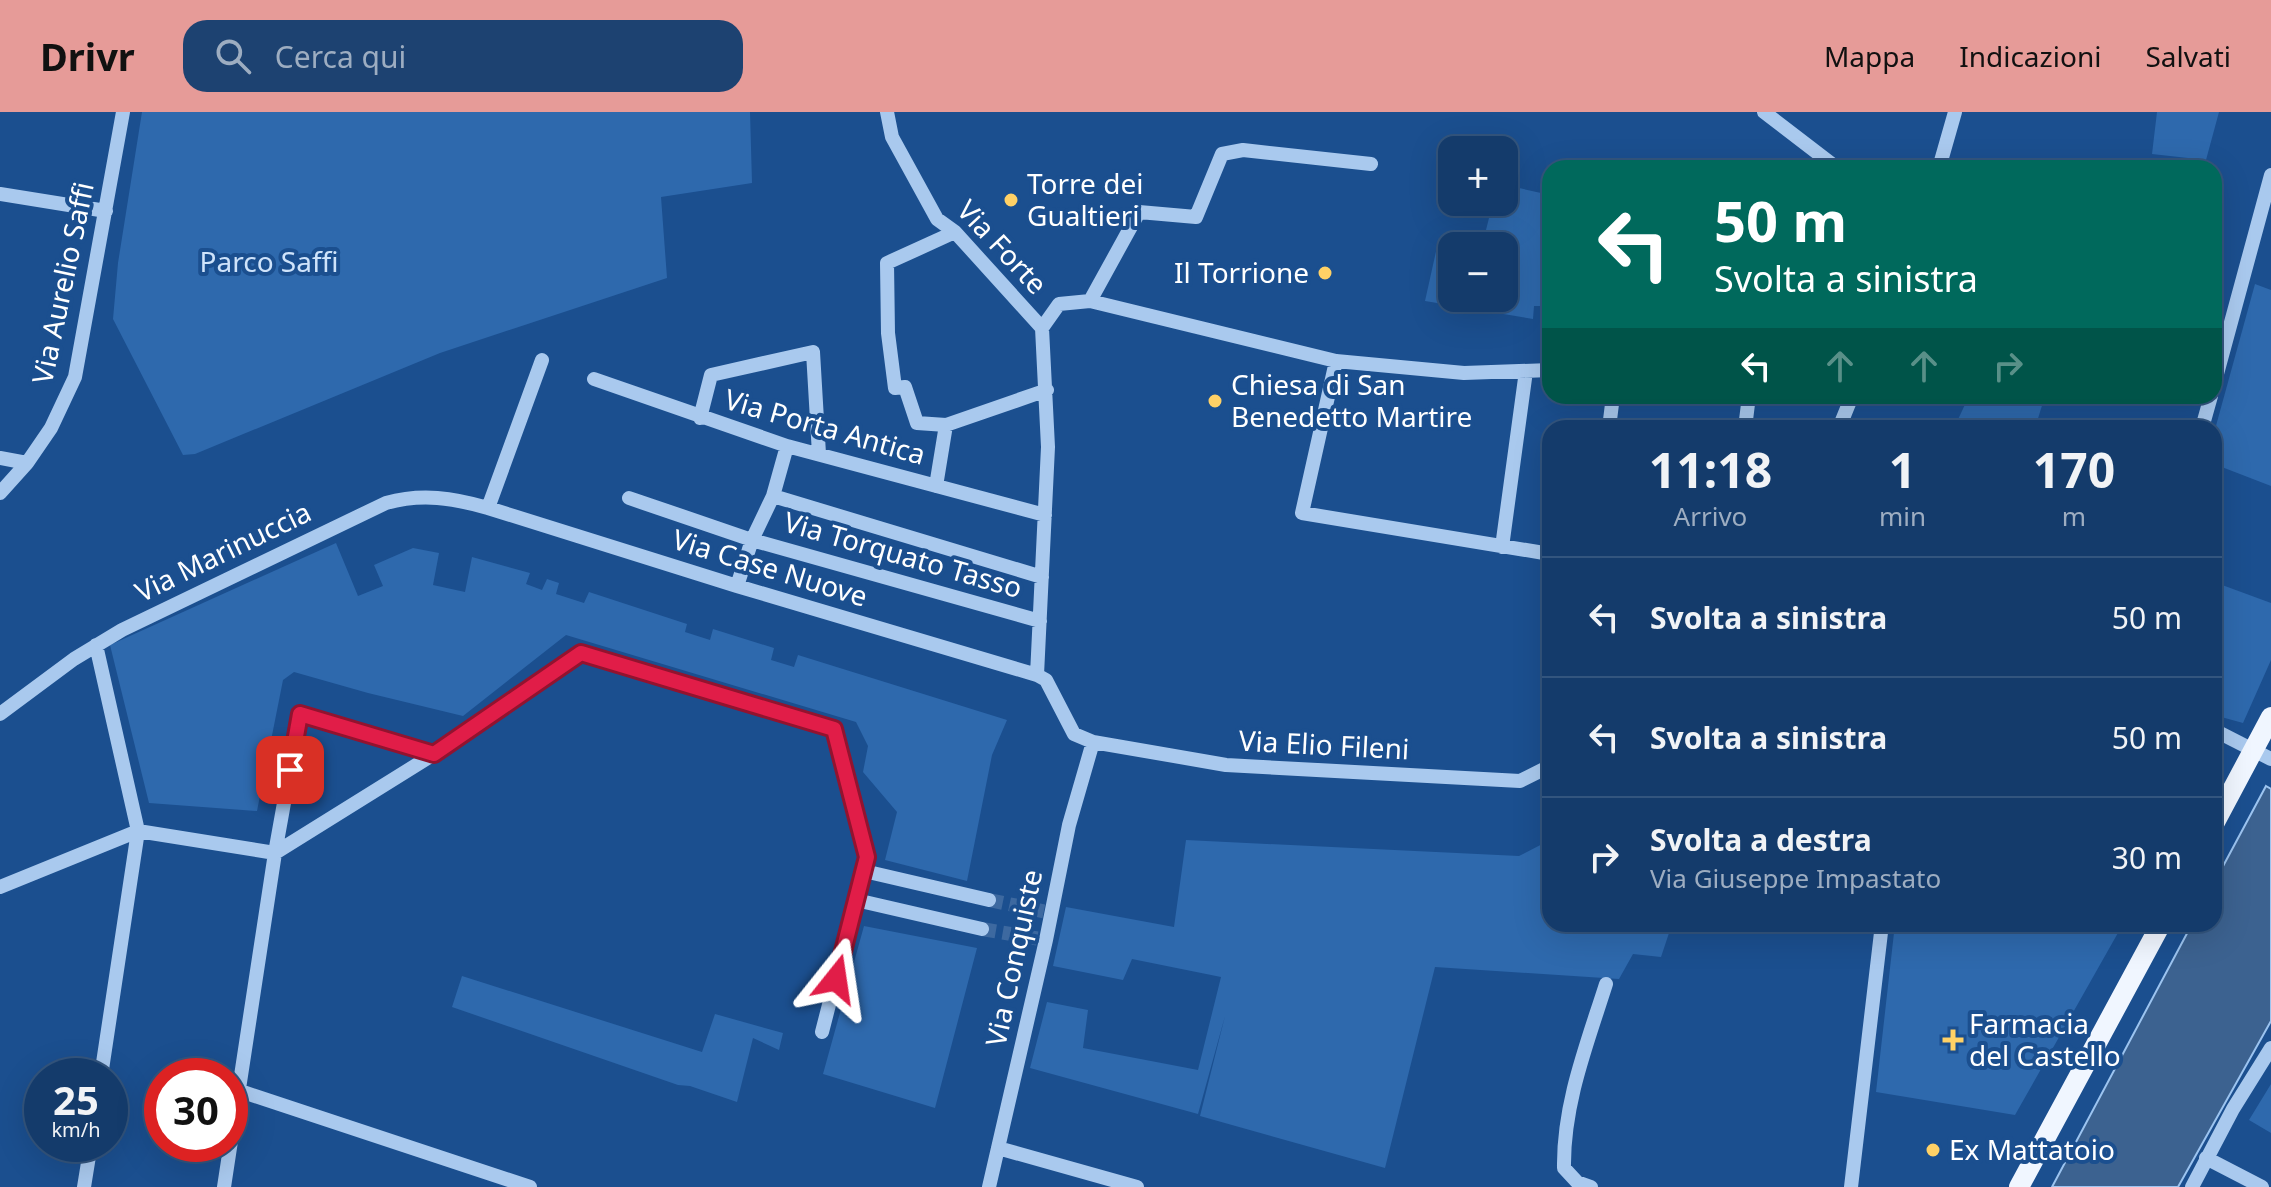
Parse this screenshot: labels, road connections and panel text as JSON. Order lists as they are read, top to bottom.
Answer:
{
  "streets": {
    "street": [
      "Via Forte",
      "Via Aurelio Saffi",
      "Via Porta Antica",
      "Via Marinuccia",
      "Via Torquato Tasso",
      "Via Case Nuove",
      "Via Elio Fileni",
      "Via Conquiste"
    ]
  },
  "crossings": [
    ["Via Marinuccia", "Via Case Nuove"],
    ["Via Elio Fileni", "Via Conquiste"]
  ],
  "parks": ["Parco Saffi"],
  "places": {
    "other": [
      "Torre dei Gualtieri",
      "Il Torrione",
      "Chiesa di San Benedetto Martire",
      "Ex Mattatoio"
    ],
    "health": ["Farmacia del Castello"]
  },
  "page": {
    "header": "Drivr",
    "search": "Cerca qui",
    "nav": ["Mappa", "Indicazioni", "Salvati"],
    "map_buttons": ["+", "−"],
    "turn": ["50 m", "Svolta a sinistra"],
    "eta": [
      "11:18",
      "Arrivo",
      "1",
      "min",
      "170",
      "m"
    ],
    "list": [
      {
        "name": "Svolta a sinistra",
        "value": "50 m"
      },
      {
        "name": "Svolta a sinistra",
        "value": "50 m"
      },
      {
        "name": "Svolta a destra",
        "note": "Via Giuseppe Impastato",
        "value": "30 m"
      }
    ],
    "speed": "25 km/h",
    "limit": "30"
  }
}
